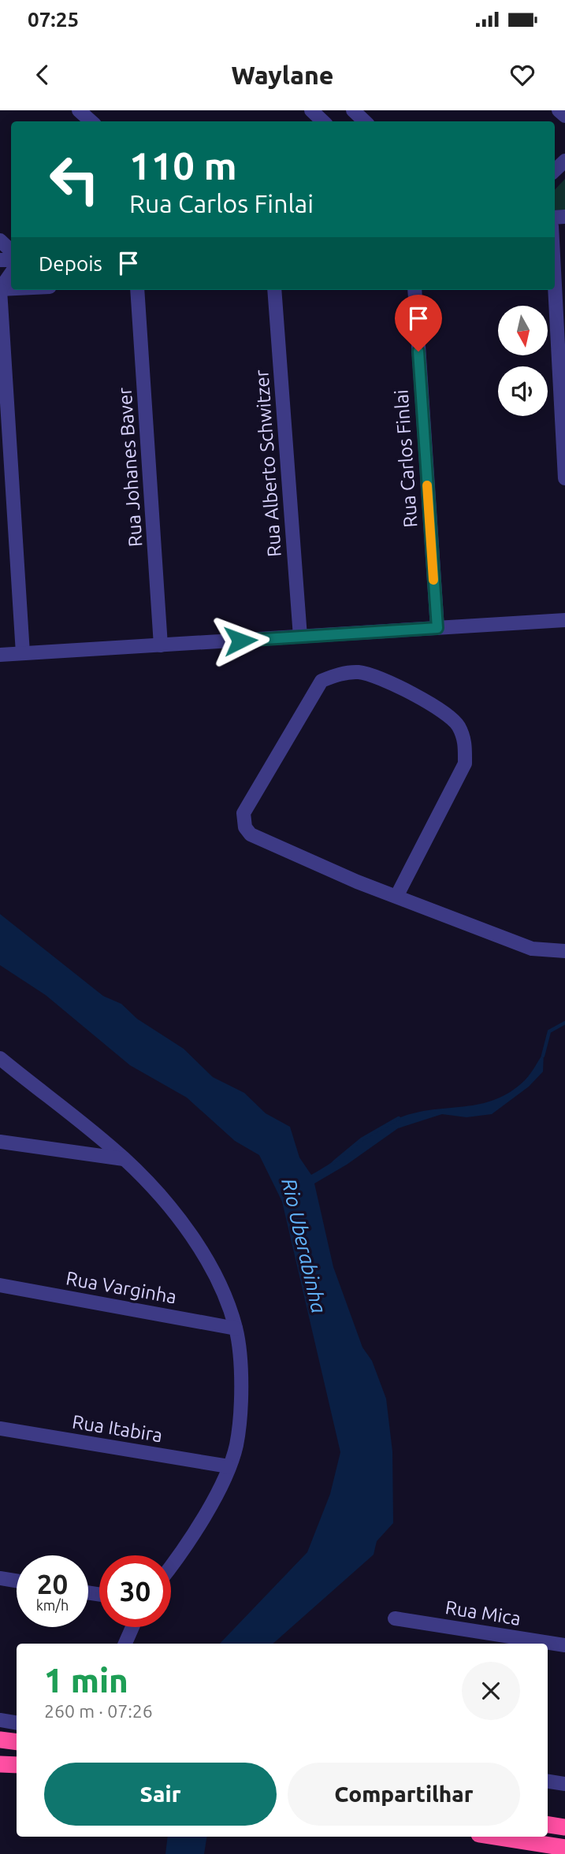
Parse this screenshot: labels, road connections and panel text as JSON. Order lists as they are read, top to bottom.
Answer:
{
  "streets": {
    "street": [
      "Rua Carlos Finlai",
      "Rua Alberto Schwitzer",
      "Rua Johanes Baver",
      "Rua Varginha",
      "Rua Itabira",
      "Rua Mica"
    ]
  },
  "water": ["Rio Uberabinha"],
  "north": "bottom",
  "page": {
    "status": "07:25",
    "header": "Waylane",
    "turn": ["110 m", "Rua Carlos Finlai"],
    "then": "Depois",
    "speed": "20 km/h",
    "limit": "30",
    "heading": ["1 min", "260 m · 07:26"],
    "buttons": ["Sair", "Compartilhar"]
  }
}
